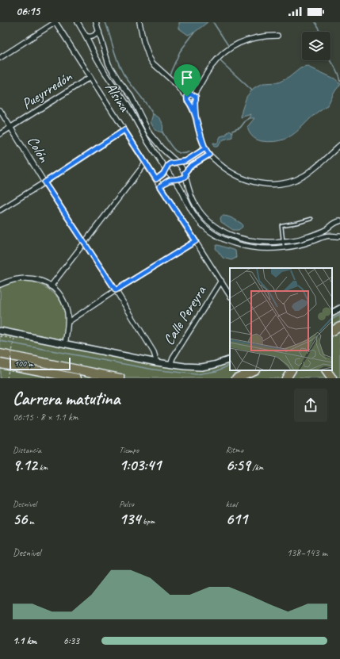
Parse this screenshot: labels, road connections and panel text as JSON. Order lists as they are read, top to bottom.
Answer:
{
  "streets": {
    "street": [
      "Pueyrredón",
      "Alsina",
      "Colón",
      "Calle Pereyra"
    ]
  },
  "crossings": [
    ["Pueyrredón", "Alsina"],
    ["Pueyrredón", "Colón"],
    ["Alsina", "Calle Pereyra"]
  ],
  "scale_bar": "100 m",
  "page": {
    "status": "06:15",
    "scale": "100 m",
    "heading": ["Carrera matutina", "06:15 · 8 × 1.1 km"],
    "stats": [
      ["Distancia", "9.12 km"],
      ["Tiempo", "1:03:41"],
      ["Ritmo", "6:59 /km"],
      ["Desnivel", "56 m"],
      ["Pulso", "134 bpm"],
      ["kcal", "611"]
    ],
    "chart": ["Desnivel", "138–143 m"],
    "list": [
      {
        "name": "1.1 km",
        "note": "6:33"
      }
    ]
  }
}
